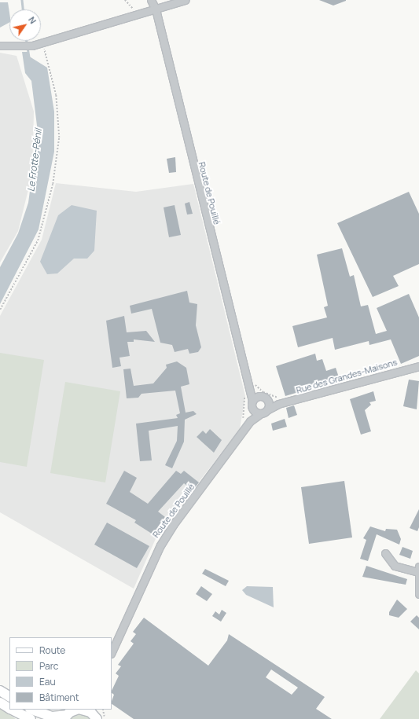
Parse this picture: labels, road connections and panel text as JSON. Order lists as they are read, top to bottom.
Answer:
{
  "streets": {
    "street": ["Route de Pouillé", "Rue des Grandes-Maisons"]
  },
  "crossings": [
    ["Route de Pouillé", "Rue des Grandes-Maisons"]
  ],
  "water": ["Le Frotte-Pénil"],
  "legend": [
    "Route",
    "Parc",
    "Eau",
    "Bâtiment"
  ],
  "north": "top right"
}
